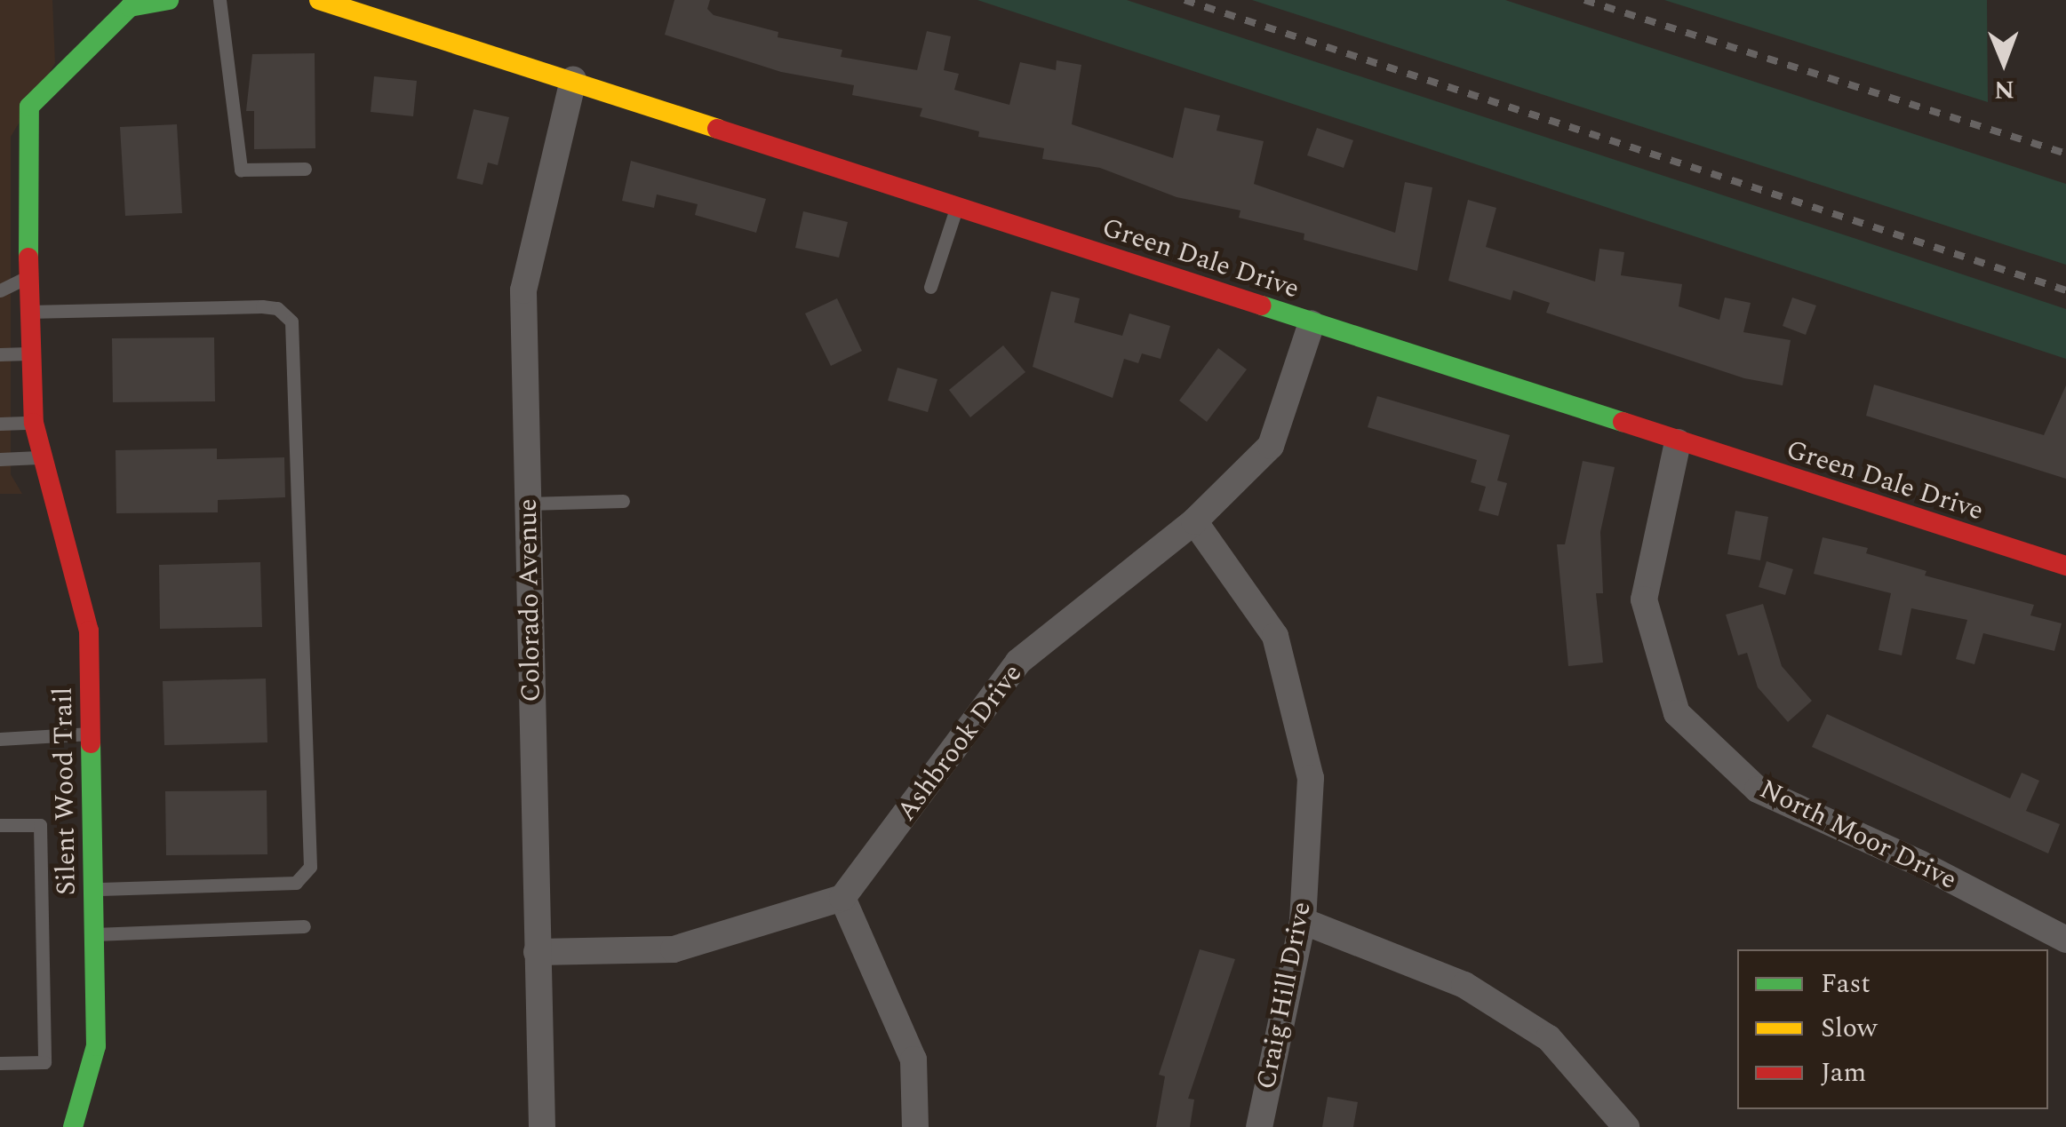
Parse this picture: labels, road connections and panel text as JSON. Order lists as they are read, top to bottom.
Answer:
{
  "streets": {
    "street": [
      "Green Dale Drive",
      "Colorado Avenue",
      "Ashbrook Drive",
      "Silent Wood Trail",
      "North Moor Drive",
      "Craig Hill Drive"
    ]
  },
  "crossings": [
    ["Green Dale Drive", "Colorado Avenue"],
    ["Green Dale Drive", "Ashbrook Drive"],
    ["Green Dale Drive", "North Moor Drive"],
    ["Ashbrook Drive", "Craig Hill Drive"]
  ],
  "legend": ["Fast", "Slow", "Jam"],
  "north": "bottom"
}
